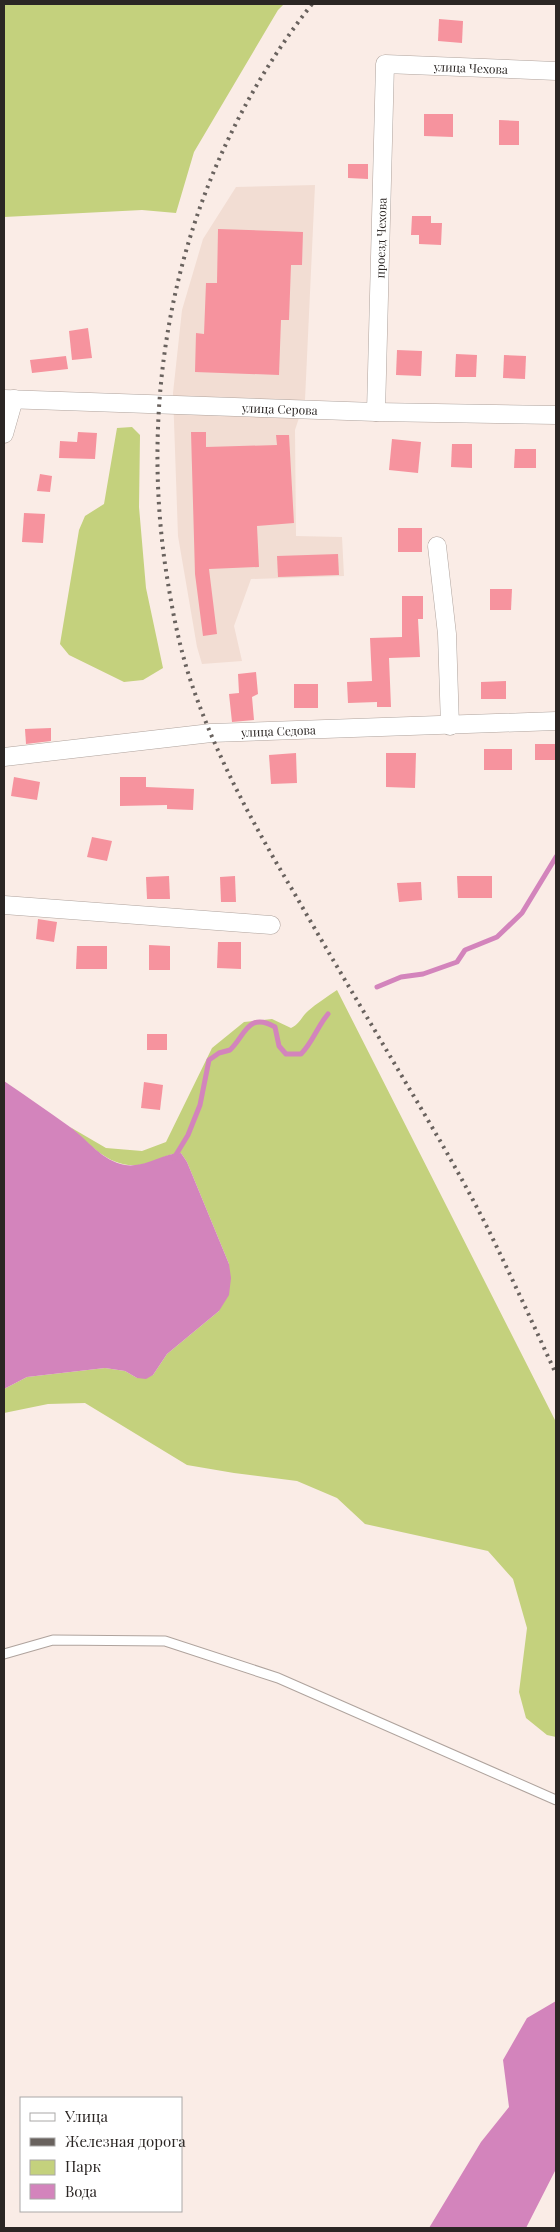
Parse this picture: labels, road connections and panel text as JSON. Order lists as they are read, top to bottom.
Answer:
{
  "streets": {
    "street": [
      "улица Чехова",
      "проезд Чехова",
      "улица Серова",
      "улица Седова"
    ]
  },
  "crossings": [
    ["улица Чехова", "проезд Чехова"],
    ["проезд Чехова", "улица Серова"]
  ],
  "legend": [
    "Улица",
    "Железная дорога",
    "Парк",
    "Вода"
  ]
}
